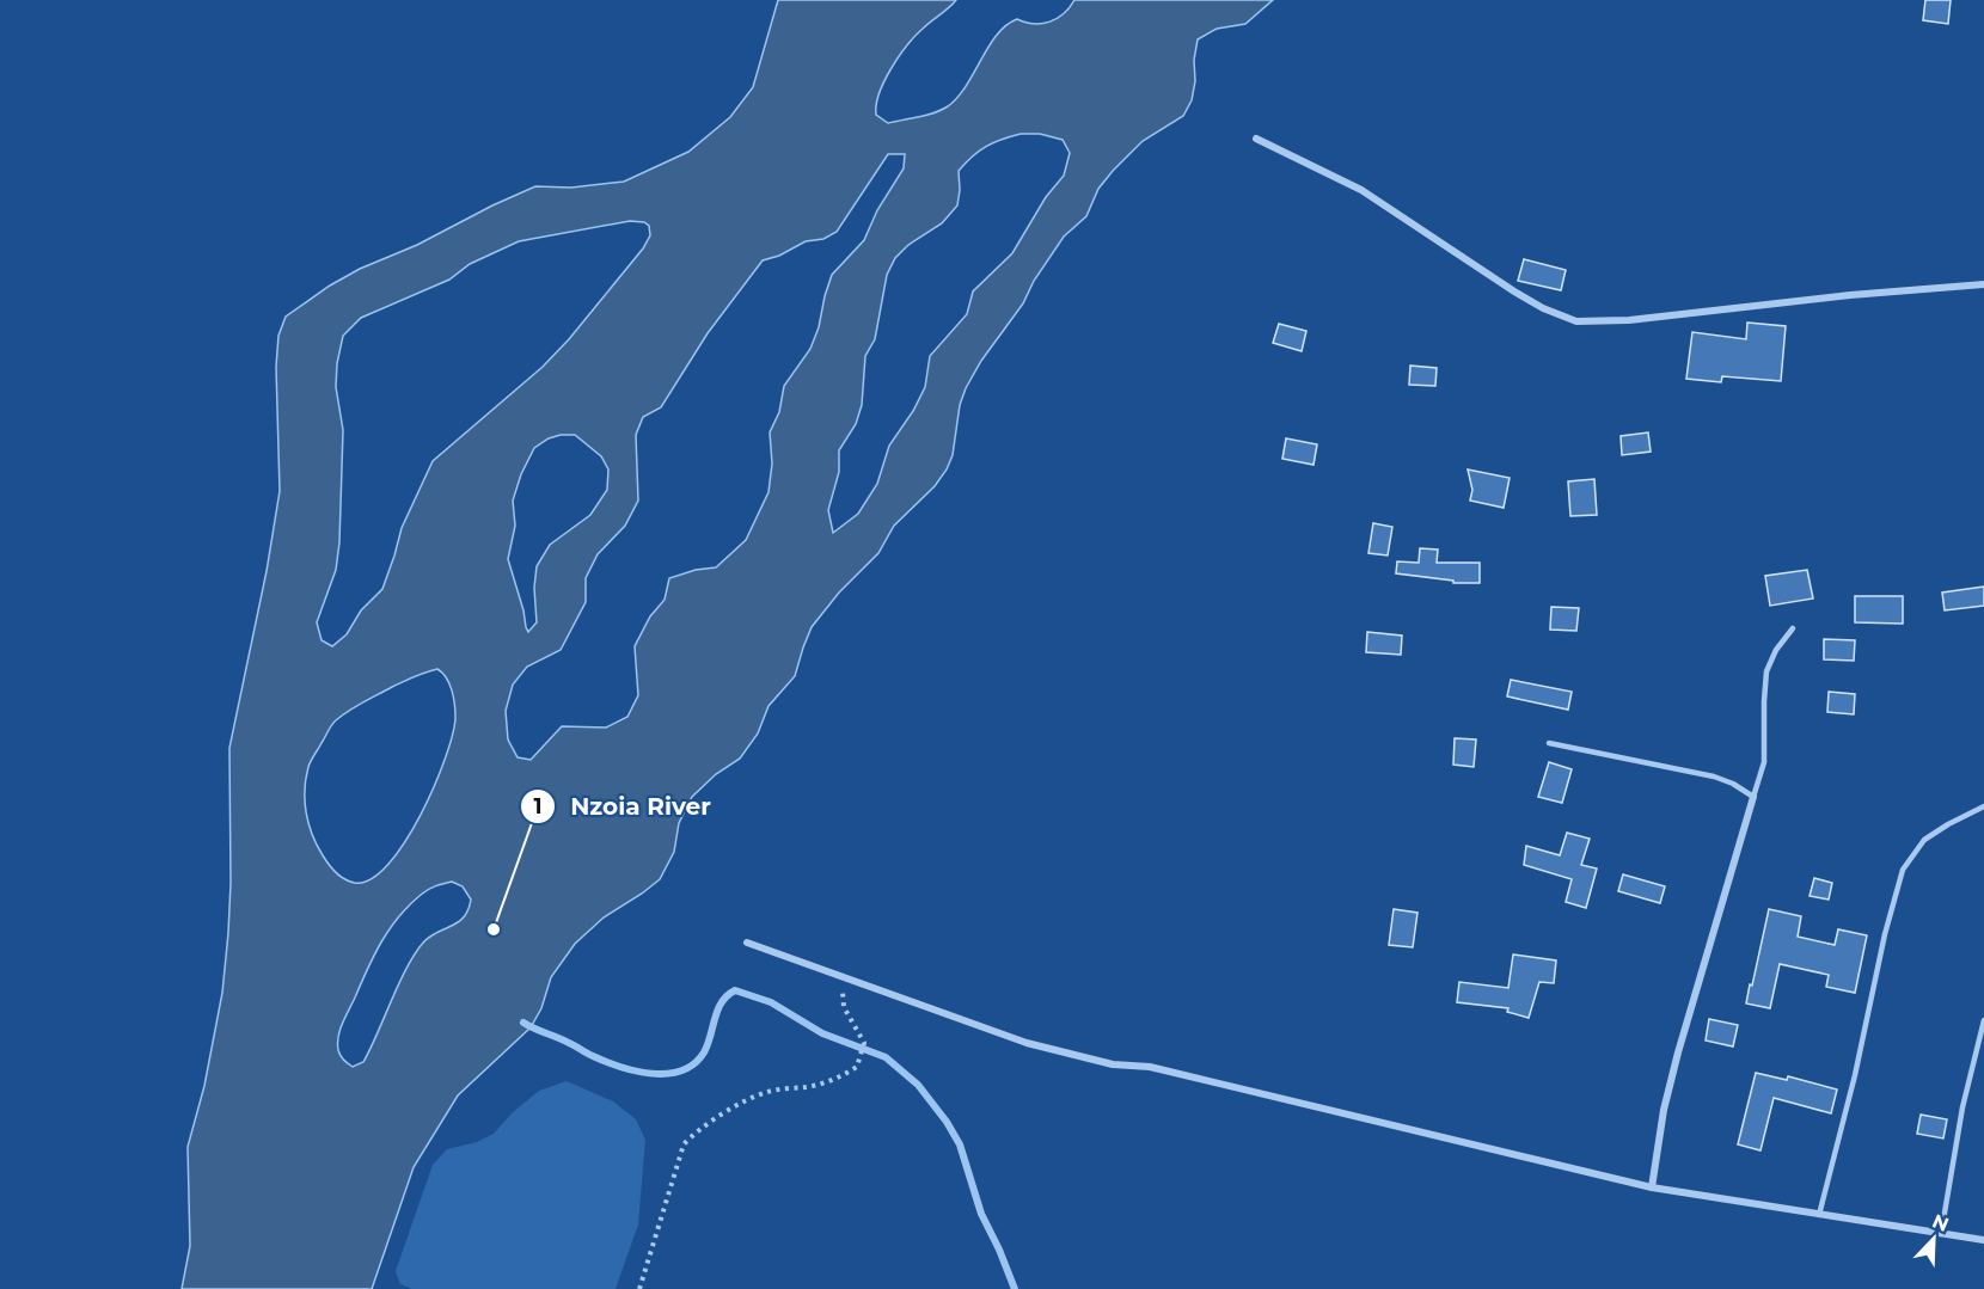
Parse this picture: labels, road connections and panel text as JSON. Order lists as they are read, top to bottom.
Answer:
{
  "places": ["Nzoia River"],
  "north": "top right"
}
